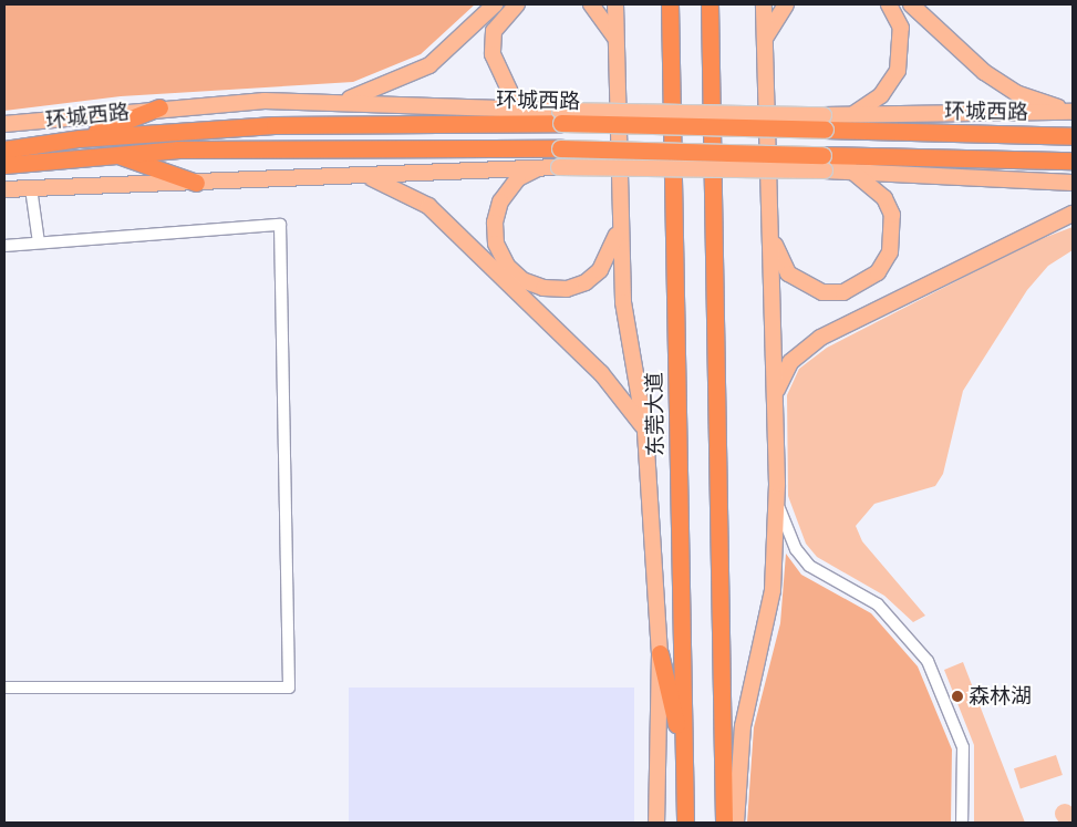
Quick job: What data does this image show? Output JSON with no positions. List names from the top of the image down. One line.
{"streets":{"highway":["环城西路","东莞大道"]},"places":["森林湖"]}
